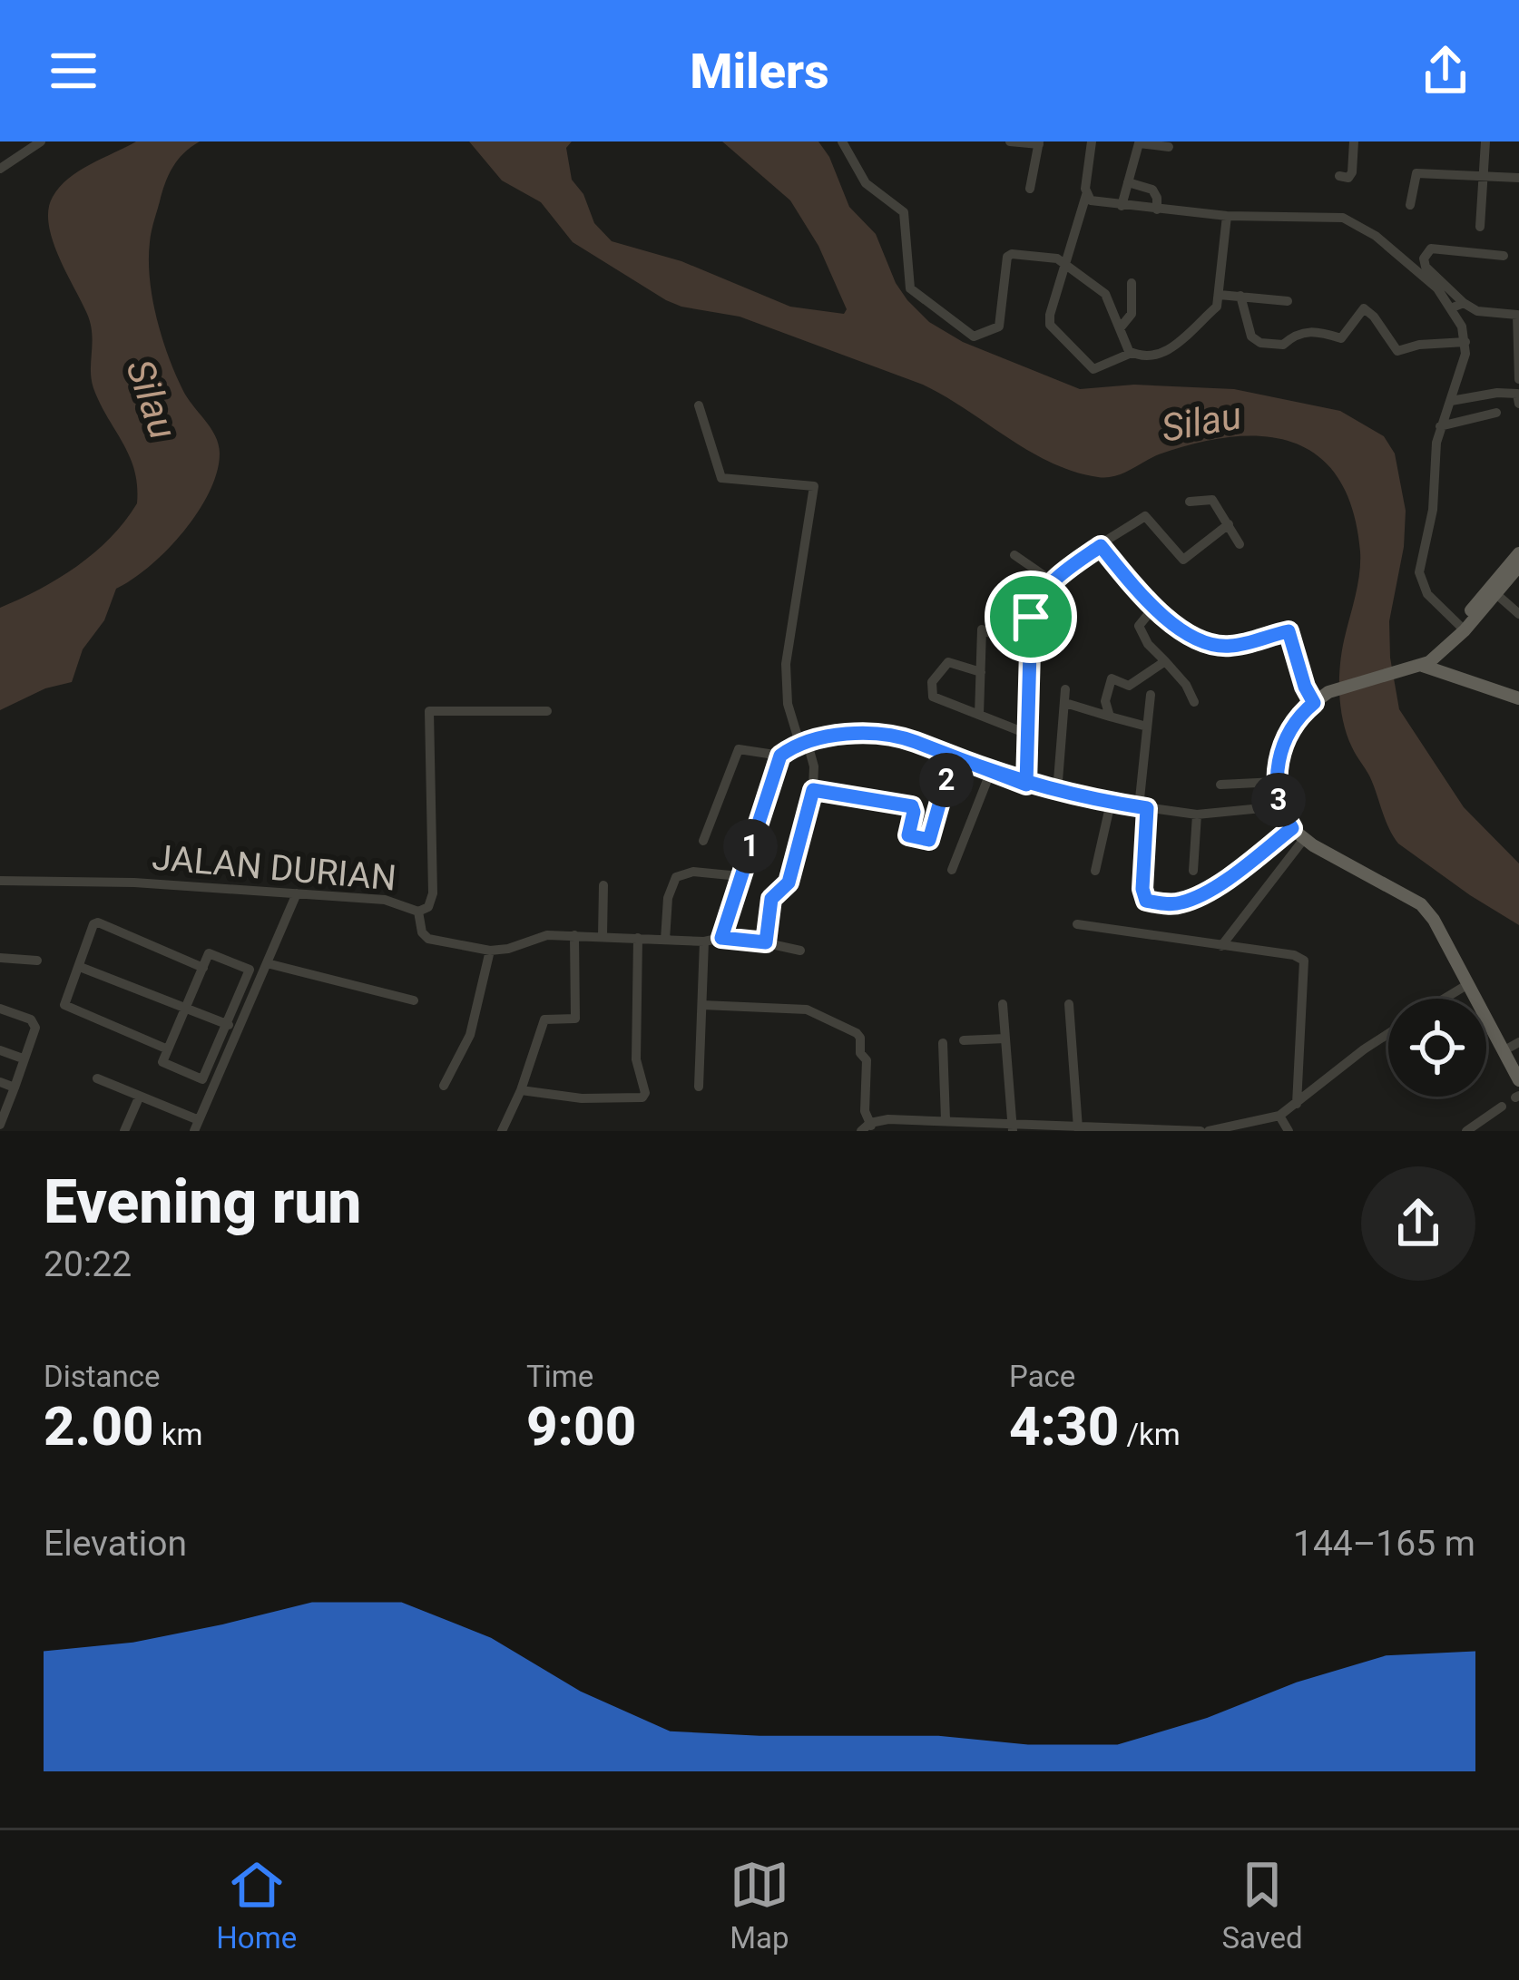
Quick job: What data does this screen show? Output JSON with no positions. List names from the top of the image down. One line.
{"streets":{"street":["JALAN DURIAN"]},"water":["Silau"],"page":{"header":"Milers","pins":["2","3","1"],"heading":["Evening run","20:22"],"stats":[["Distance","2.00 km"],["Time","9:00"],["Pace","4:30 /km"]],"chart":["Elevation","144–165 m"],"tabs":["Home","Map","Saved"]}}
